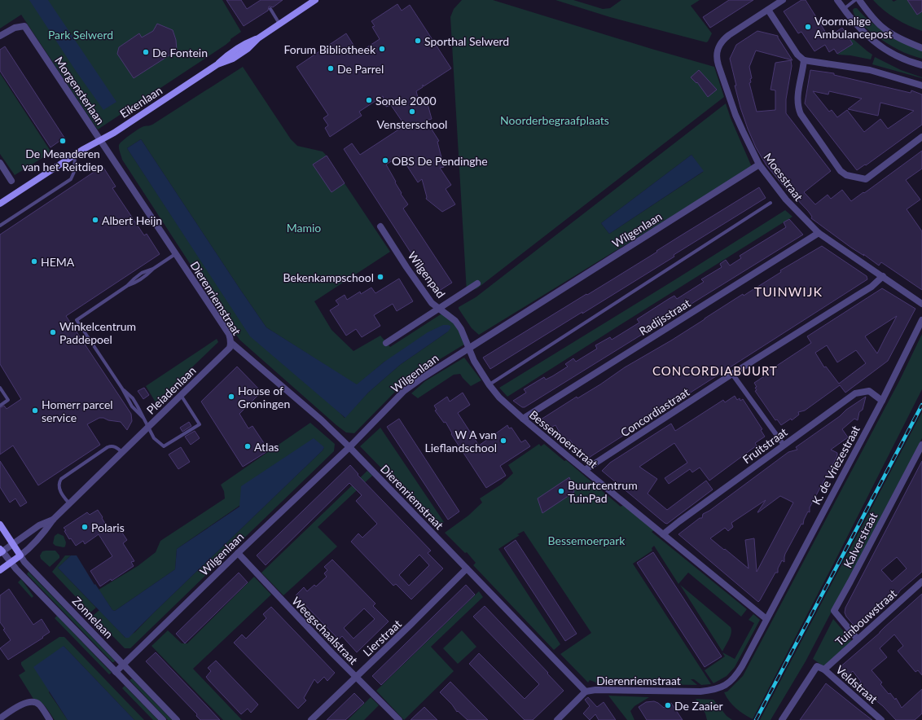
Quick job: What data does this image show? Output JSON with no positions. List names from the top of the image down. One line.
{"streets":{"main road":["Eikenlaan","Pleiadenlaan","Zonnelaan"],"street":["Morgensterlaan","Moesstraat","Wilgenlaan","Wilgenpad","Dierenriemstraat","Radijsstraat","Concordiastraat","Bessemoerstraat","Fruitstraat","K. de Vriezestraat","Kalverstraat","Tuinbouwstraat","Weegschaalstraat","Lierstraat","Veldstraat"]},"crossings":[["Morgensterlaan","Eikenlaan"],["Morgensterlaan","Dierenriemstraat"],["Eikenlaan","Dierenriemstraat"],["Moesstraat","Wilgenlaan"],["Moesstraat","Radijsstraat"],["Moesstraat","Concordiastraat"],["Wilgenlaan","Wilgenpad"],["Wilgenlaan","Dierenriemstraat"],["Wilgenlaan","Bessemoerstraat"],["Wilgenlaan","Zonnelaan"],["Wilgenlaan","Weegschaalstraat"],["Wilgenpad","Bessemoerstraat"],["Dierenriemstraat","Pleiadenlaan"],["Dierenriemstraat","Bessemoerstraat"],["Dierenriemstraat","K. de Vriezestraat"],["Dierenriemstraat","Lierstraat"],["Radijsstraat","Bessemoerstraat"],["Pleiadenlaan","Zonnelaan"],["Concordiastraat","Bessemoerstraat"],["Bessemoerstraat","Fruitstraat"],["Bessemoerstraat","K. de Vriezestraat"],["Fruitstraat","K. de Vriezestraat"],["Kalverstraat","Tuinbouwstraat"],["Tuinbouwstraat","Veldstraat"],["Weegschaalstraat","Lierstraat"]],"districts":["TUINWIJK","CONCORDIABUURT"],"parks":["Park Selwerd","Noorderbegraafplaats","Mamio","Bessemoerpark"],"places":["Voormalige Ambulancepost","Sporthal Selwerd","Forum Bibliotheek","De Fontein","De Parrel","Sonde 2000","Vensterschool","De Meanderen van het Reitdiep","OBS De Pendinghe","Albert Heijn","HEMA","Bekenkampschool","Winkelcentrum Paddepoel","House of Groningen","Homerr parcel service","W A van Lieflandschool","Atlas","Buurtcentrum TuinPad","Polaris","De Zaaier"]}
